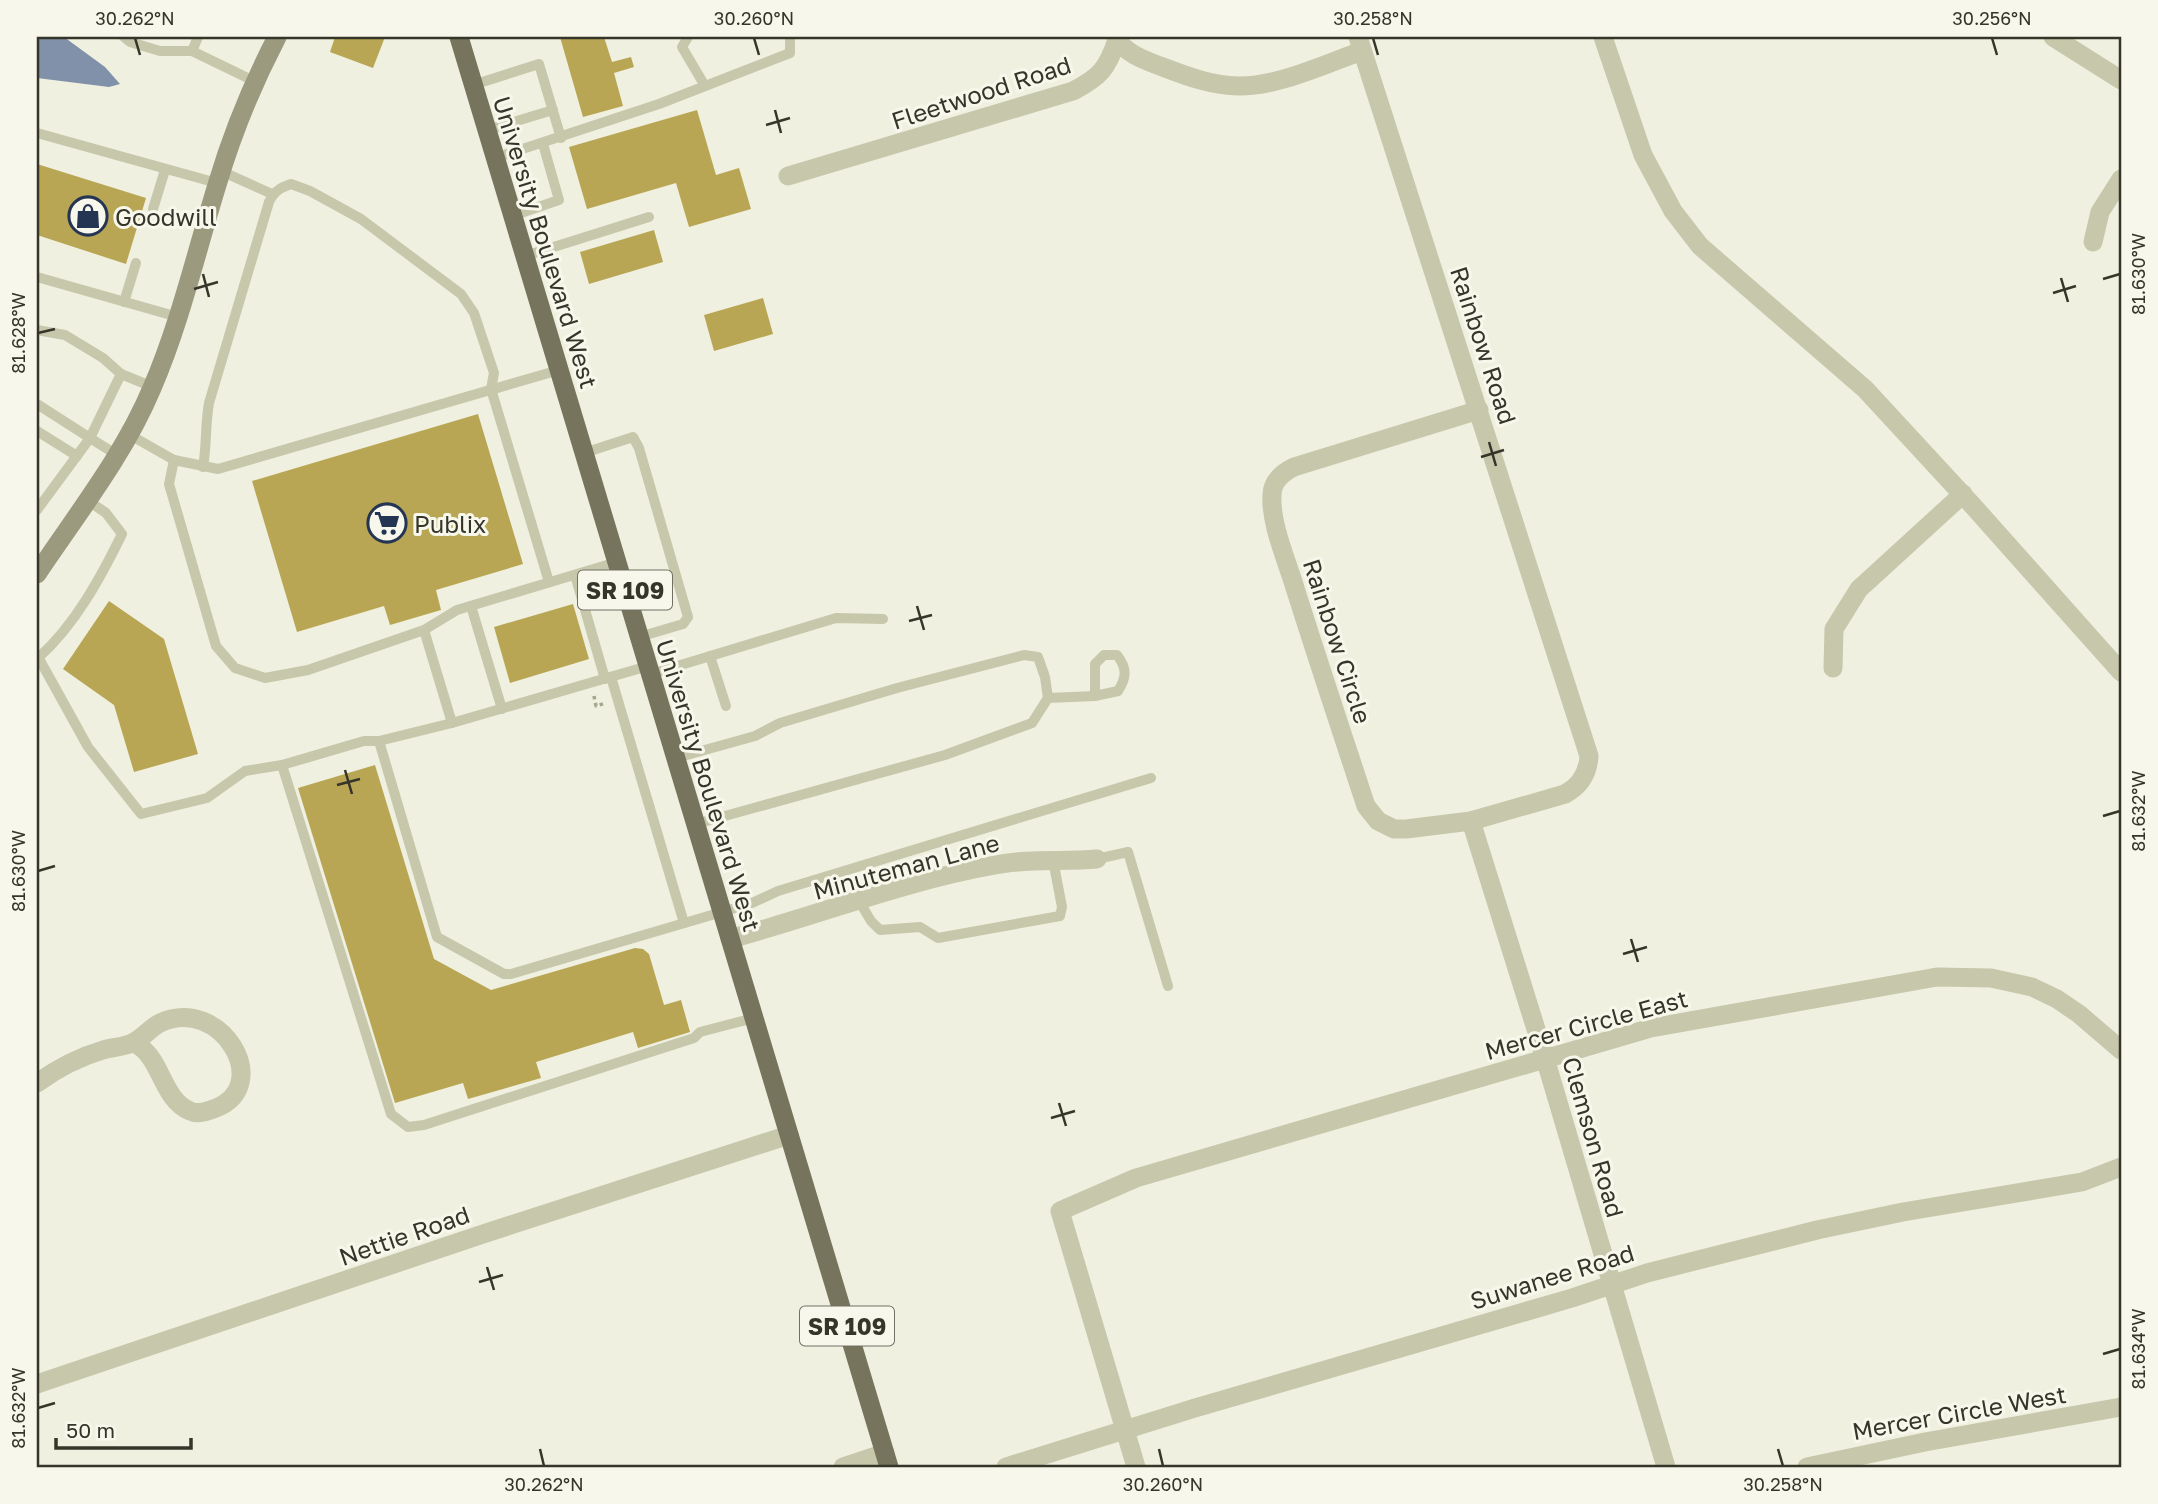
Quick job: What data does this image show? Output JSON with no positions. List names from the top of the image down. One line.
{"streets":{"main road":["University Boulevard West","SR 109"],"street":["Fleetwood Road","Rainbow Road","Rainbow Circle","Minuteman Lane","Mercer Circle East","Clemson Road","Nettie Road","Suwanee Road","Mercer Circle West"]},"crossings":[["Fleetwood Road","Rainbow Road"],["University Boulevard West","Minuteman Lane"],["University Boulevard West","Nettie Road"],["Rainbow Road","Rainbow Circle"],["Rainbow Circle","Clemson Road"],["Mercer Circle East","Clemson Road"],["Mercer Circle East","Suwanee Road"],["Clemson Road","Suwanee Road"]],"places":{"shop":["Goodwill"],"supermarket":["Publix"]},"scale_bar":"50 m","coordinates":["30.262°N","30.260°N","30.258°N","30.256°N","81.630°W","81.628°W","81.632°W","81.634°W"]}
